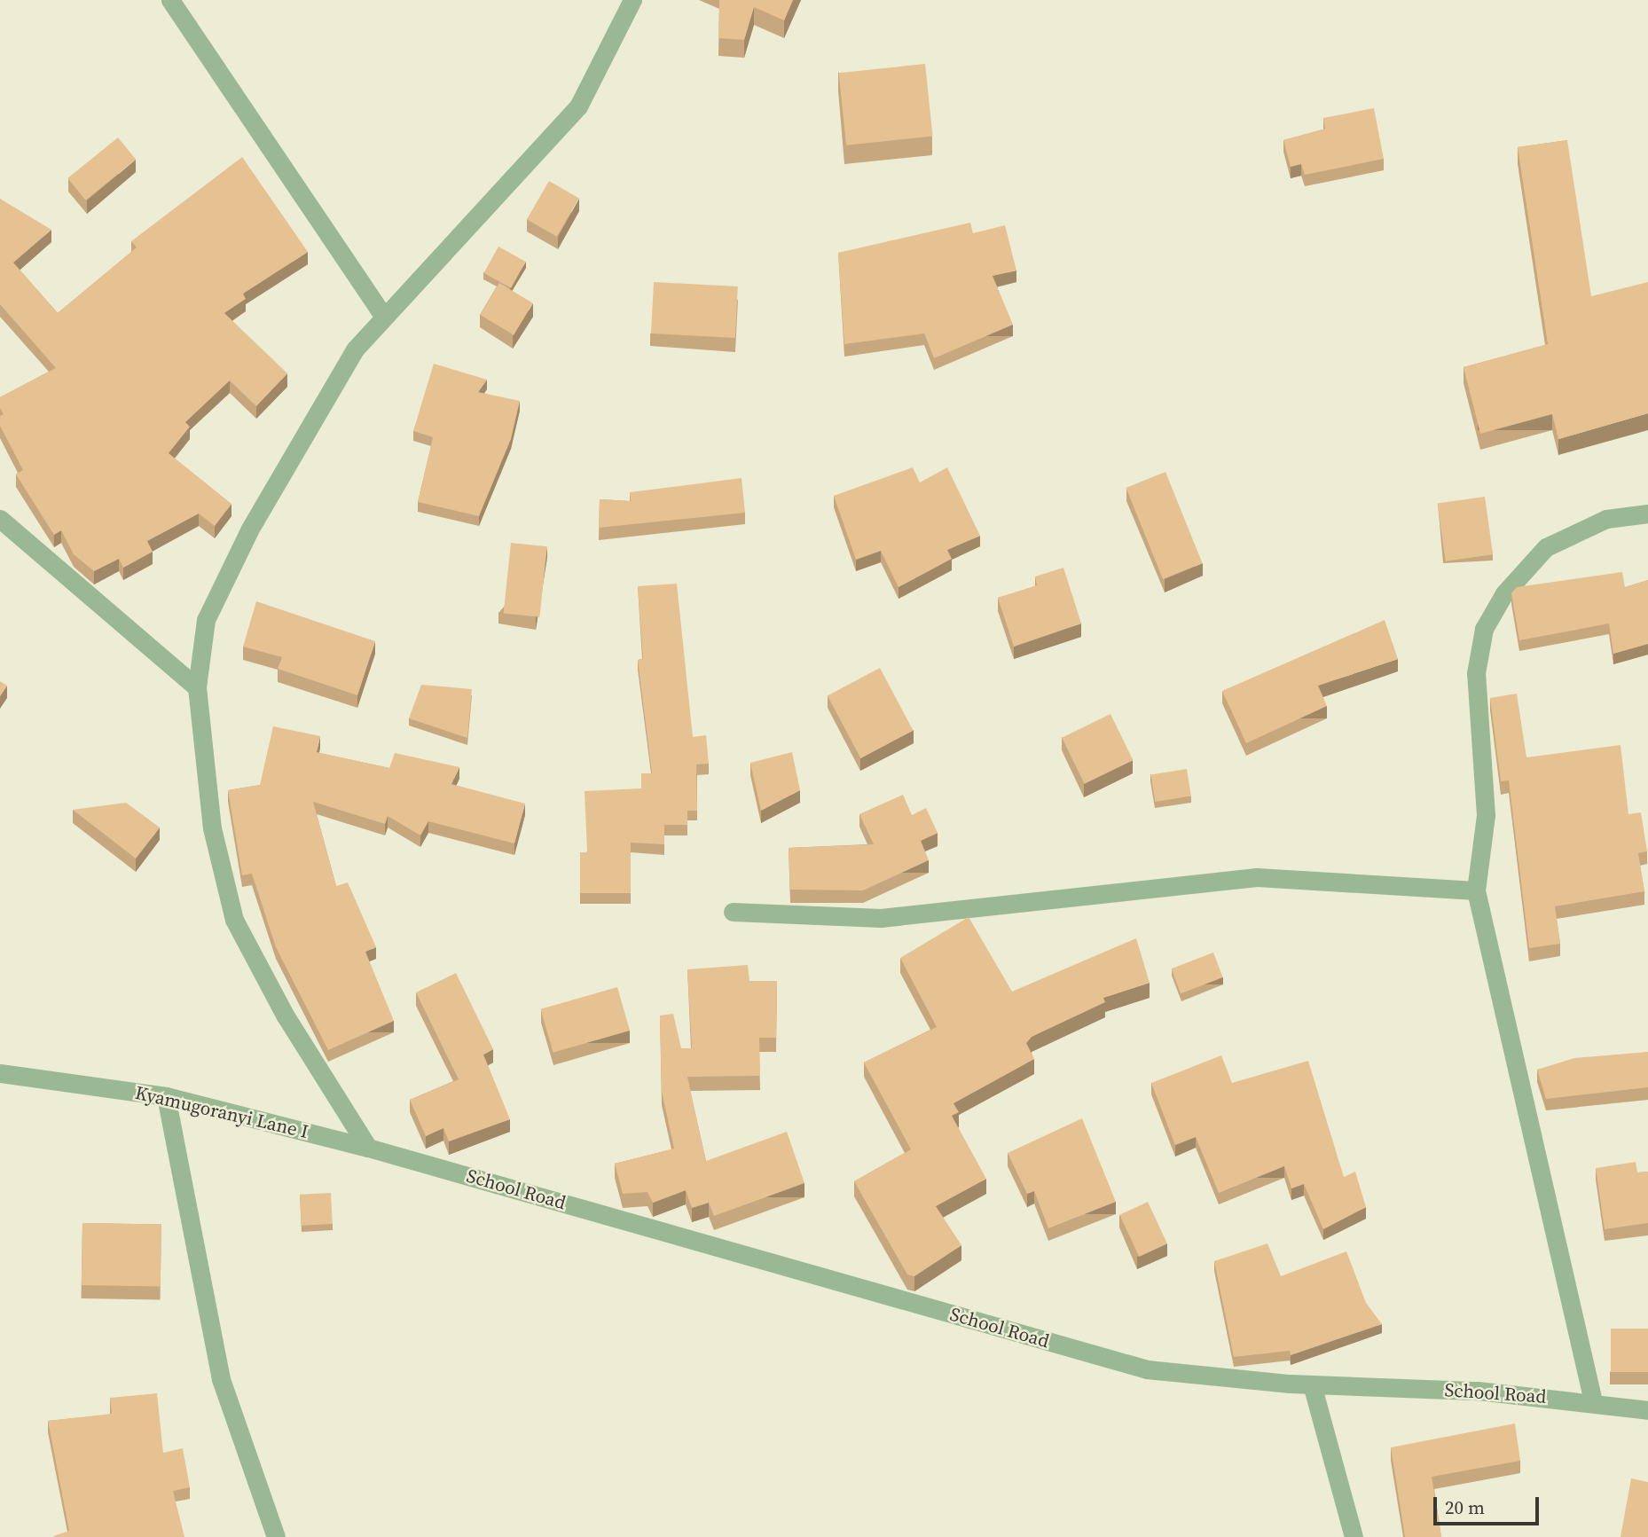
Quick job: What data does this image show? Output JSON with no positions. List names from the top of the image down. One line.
{"streets":{"street":["Kyamugoranyi Lane I","School Road"]},"crossings":[["Kyamugoranyi Lane I","School Road"]],"scale_bar":"20 m"}
